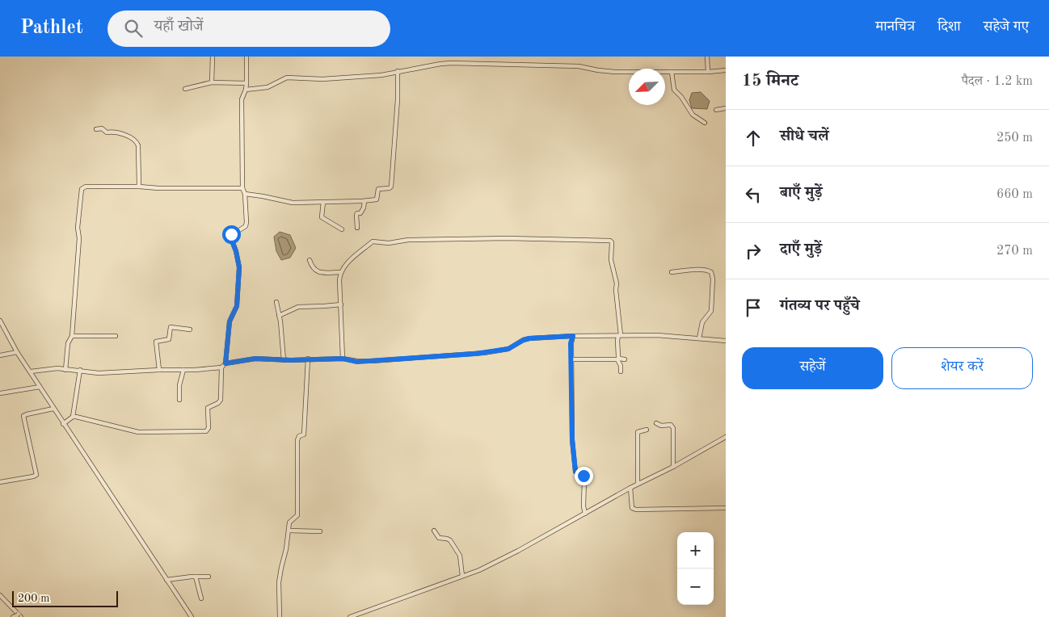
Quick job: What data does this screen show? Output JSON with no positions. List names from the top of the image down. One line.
{"scale_bar":"200 m","north":"bottom left","page":{"header":"Pathlet","search":"यहाँ खोजें","nav":["मानचित्र","दिशा","सहेजे गए"],"heading":["15 मिनट","पैदल · 1.2 km"],"list":[["सीधे चलें","250 m"],["बाएँ मुड़ें","660 m"],["दाएँ मुड़ें","270 m"],"गंतव्य पर पहुँचे"],"buttons":["सहेजें","शेयर करें"],"map_buttons":["+","−"],"scale":"200 m"}}
